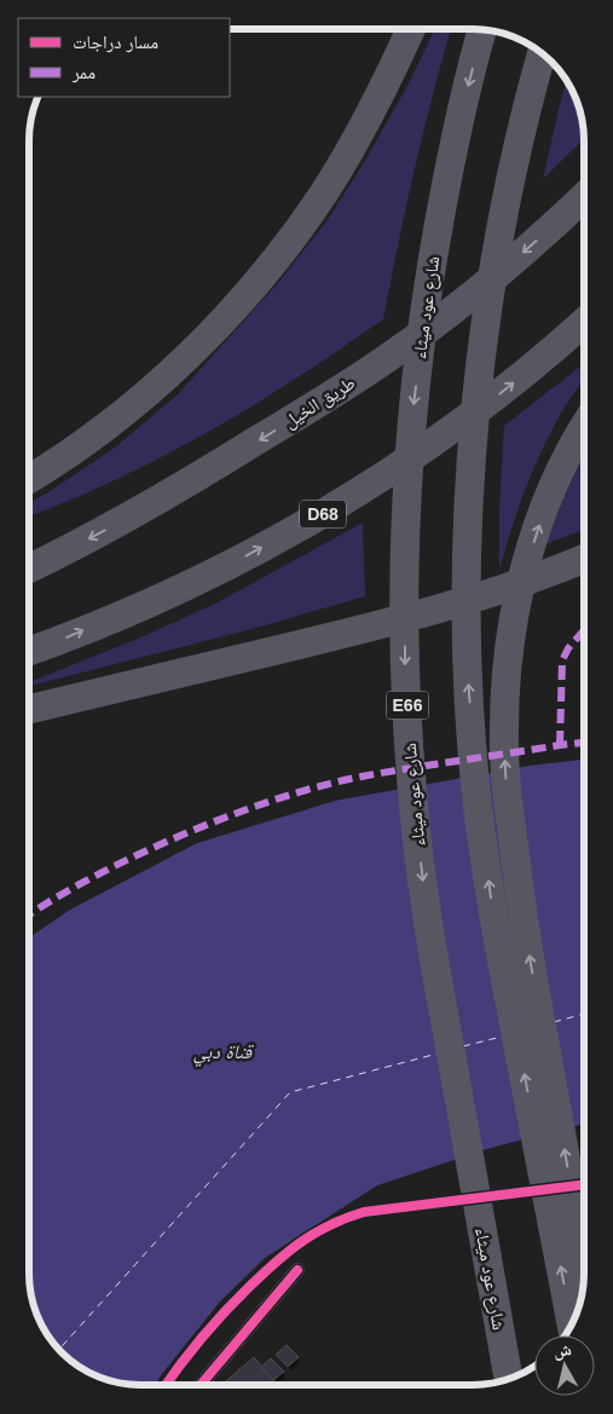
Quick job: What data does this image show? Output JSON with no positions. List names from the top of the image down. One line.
{"streets":{"highway":["شارع عود ميثاء","طريق الخيل","D68","E66"]},"water":["قناة دبي"],"legend":["مسار دراجات","ممر"],"north":"top"}
